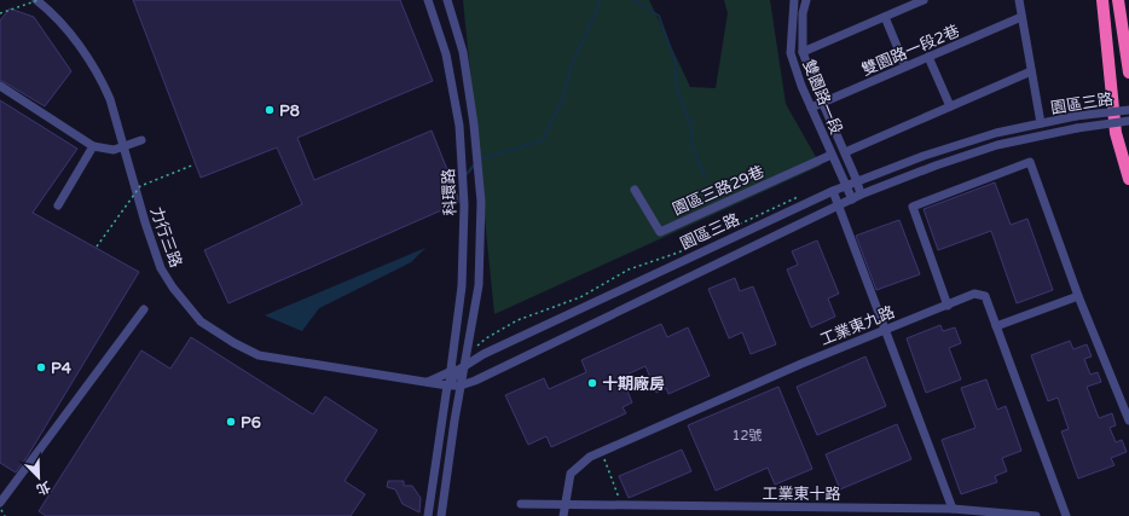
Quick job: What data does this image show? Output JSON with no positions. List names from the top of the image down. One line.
{"streets":{"street":["雙園路一段2巷","雙園路一段","園區三路","園區三路29巷","科環路","力行三路","工業東九路","工業東十路"]},"crossings":[["雙園路一段2巷","雙園路一段"],["雙園路一段","園區三路"],["雙園路一段","園區三路29巷"],["園區三路","科環路"],["園區三路","力行三路"],["科環路","力行三路"],["工業東九路","工業東十路"]],"places":["P8","P4","十期廠房","P6"],"house_numbers":["12號"],"north":"bottom right"}
